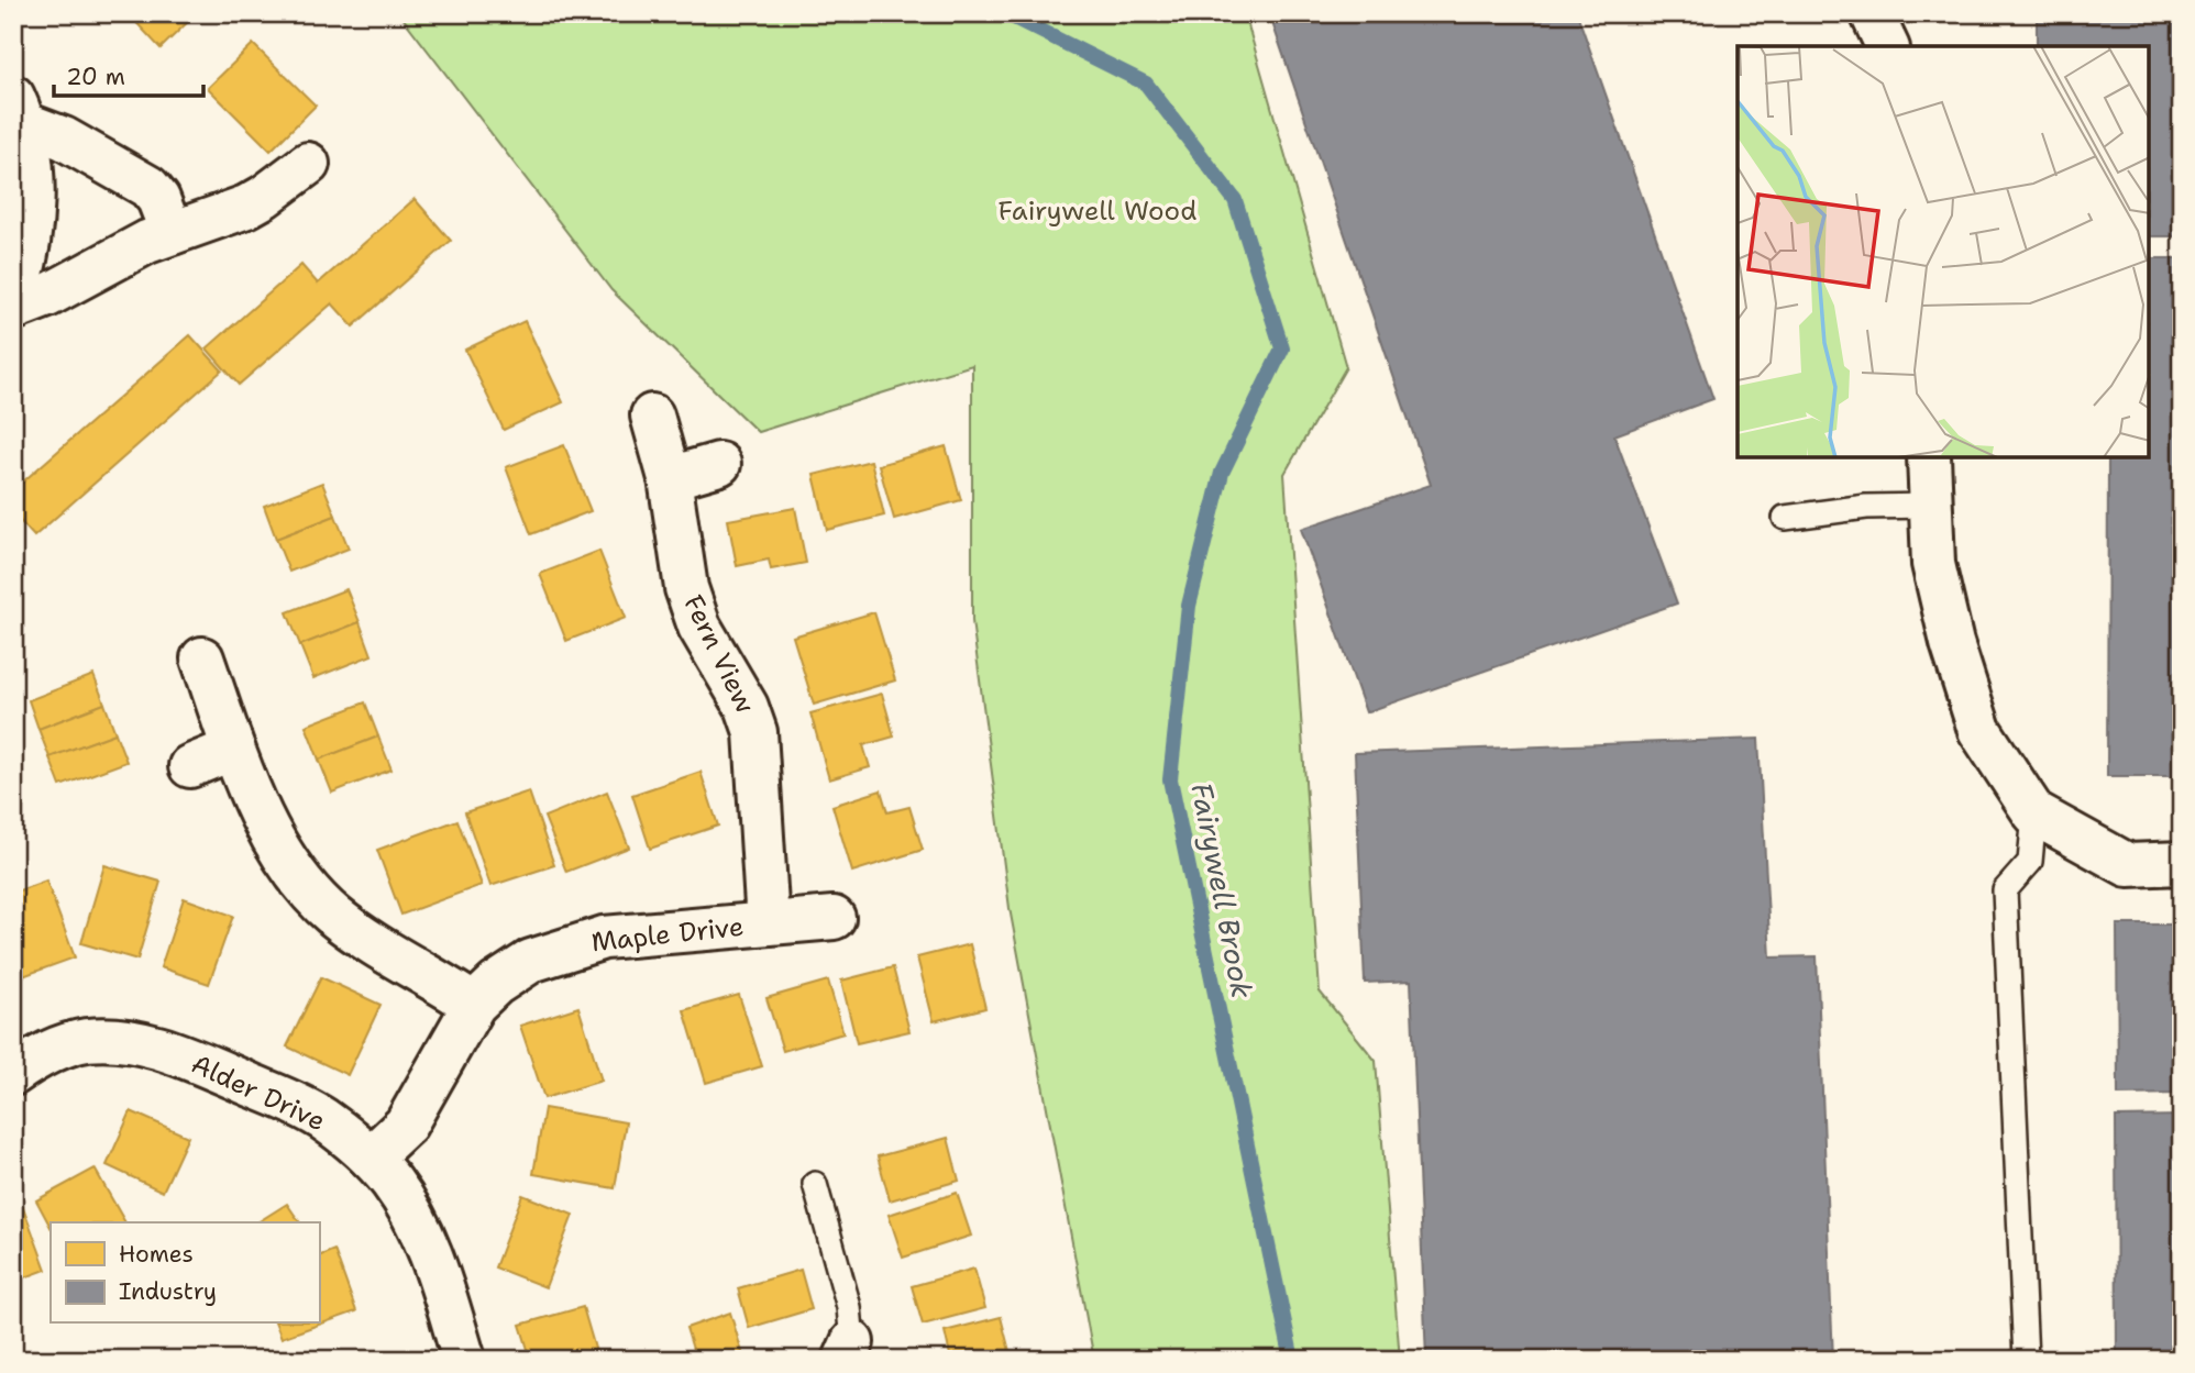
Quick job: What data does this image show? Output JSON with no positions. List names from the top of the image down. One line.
{"streets":{"street":["Fern View","Maple Drive","Alder Drive"]},"crossings":[["Fern View","Maple Drive"],["Maple Drive","Alder Drive"]],"water":["Fairywell Brook"],"parks":["Fairywell Wood"],"legend":["Homes","Industry"],"scale_bar":"20 m"}
